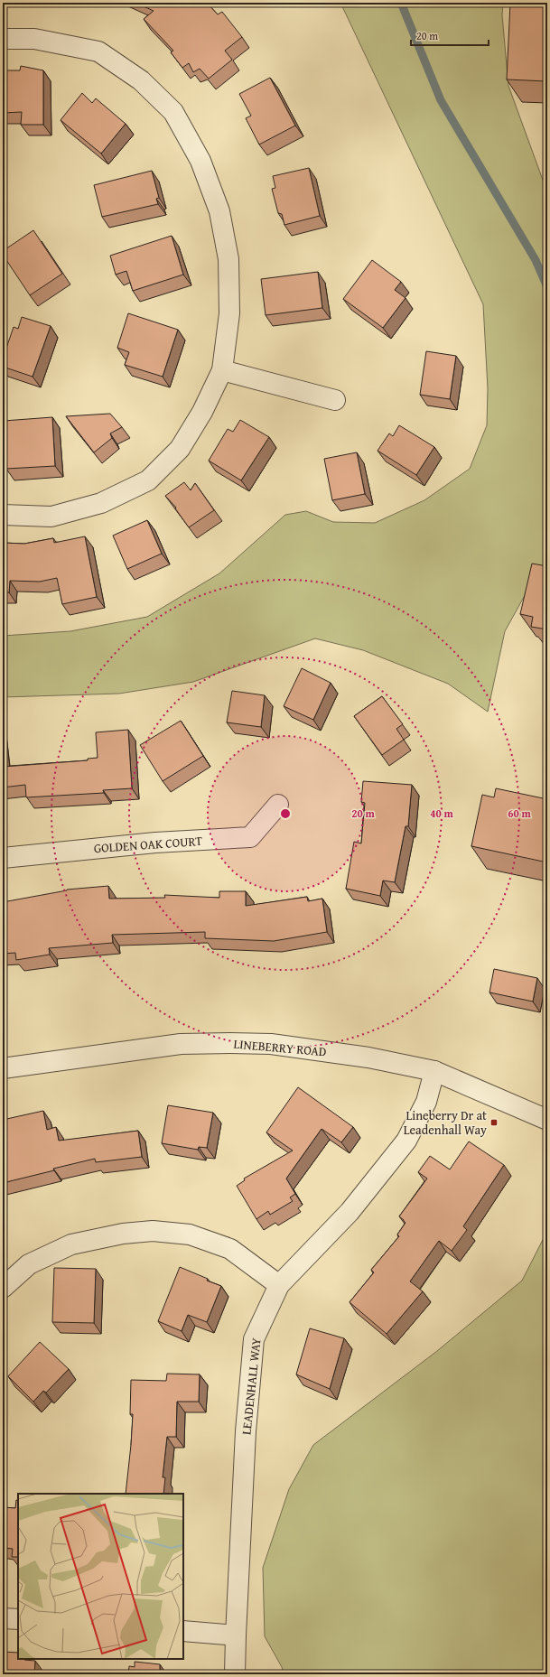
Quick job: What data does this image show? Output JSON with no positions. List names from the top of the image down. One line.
{"streets":{"street":["GOLDEN OAK COURT","LINEBERRY ROAD","LEADENHALL WAY"]},"crossings":[["LINEBERRY ROAD","LEADENHALL WAY"]],"places":{"transit":["Lineberry Dr at Leadenhall Way"]},"scale_bar":"20 m","rings":["20 m","40 m","60 m"]}
